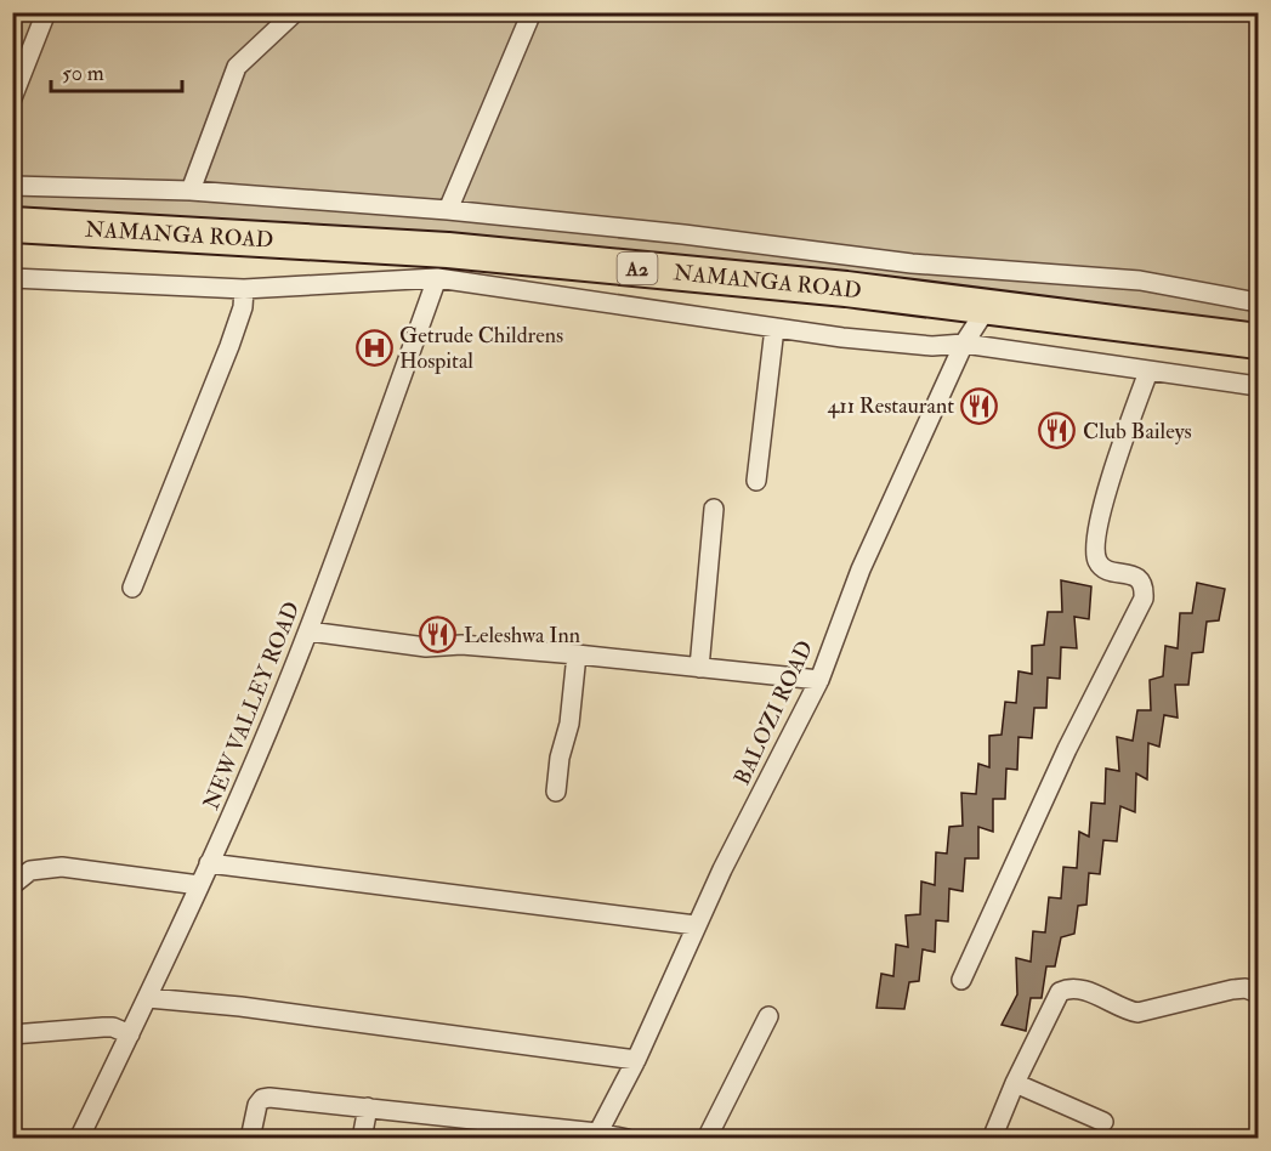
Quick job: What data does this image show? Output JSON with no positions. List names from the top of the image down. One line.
{"streets":{"highway":["NAMANGA ROAD","A2"],"street":["NEW VALLEY ROAD","BALOZI ROAD"]},"crossings":[["NAMANGA ROAD","BALOZI ROAD"]],"places":{"hospital":["Getrude Childrens Hospital"],"restaurant":["411 Restaurant","Club Baileys","Leleshwa Inn"]},"scale_bar":"50 m"}
